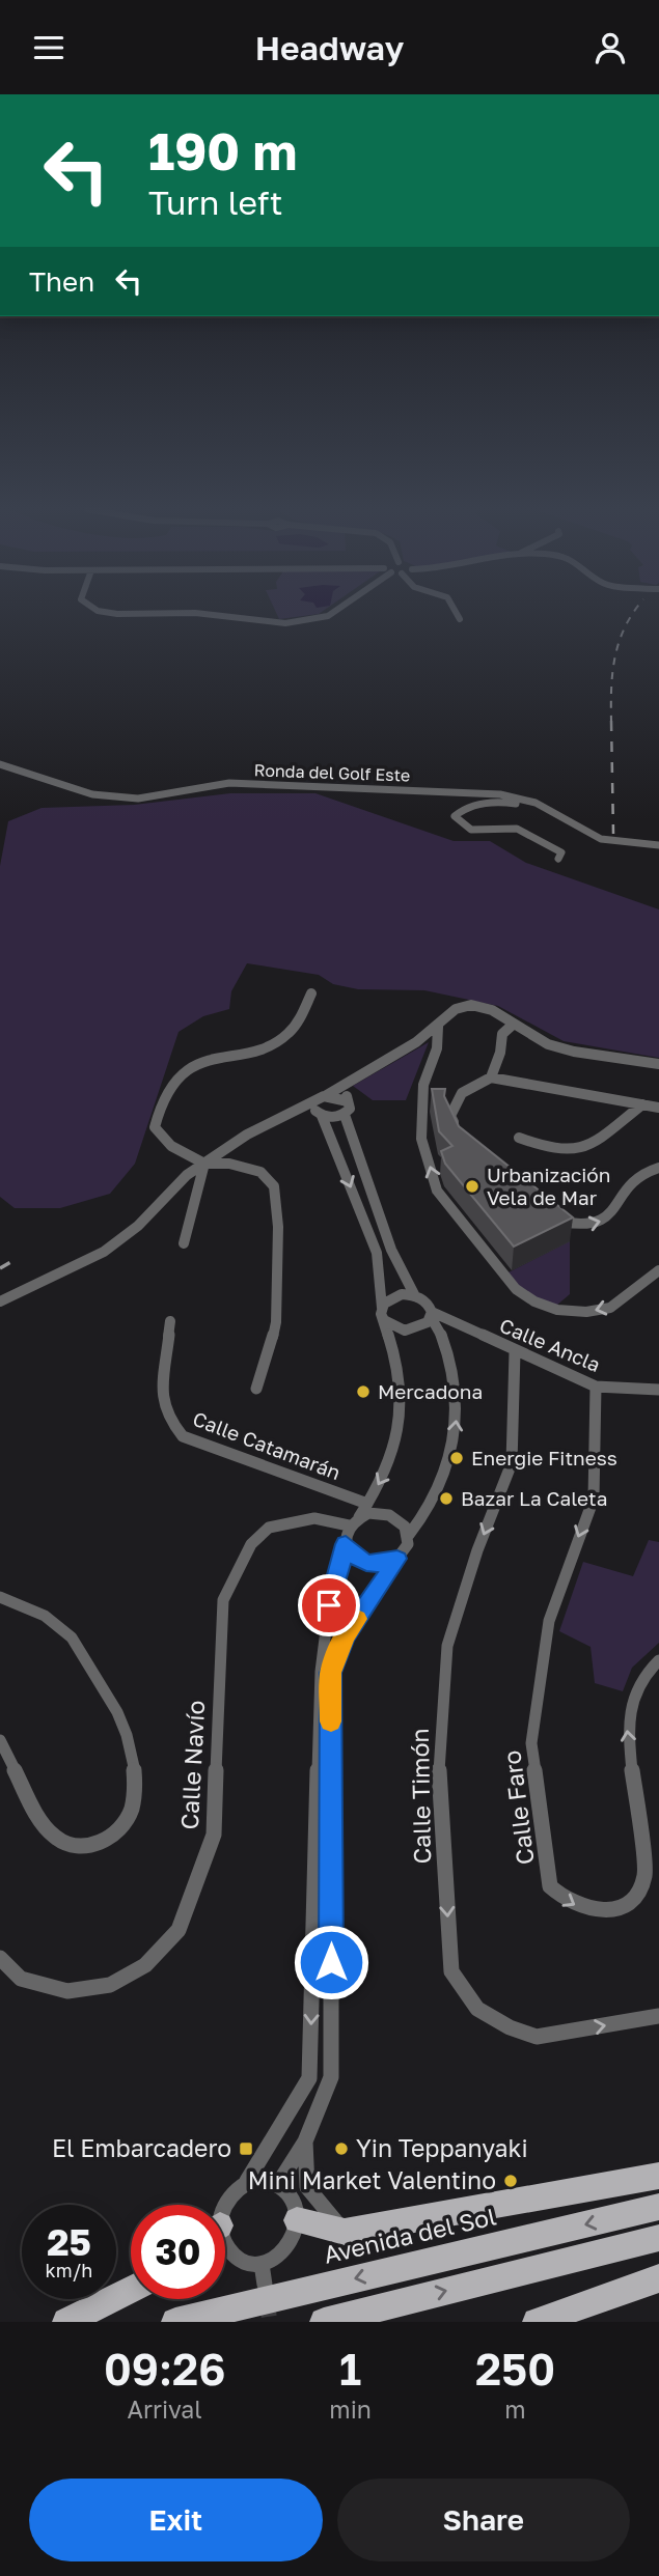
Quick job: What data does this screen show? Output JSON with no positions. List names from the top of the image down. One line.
{"streets":{"main road":["Avenida del Sol"],"street":["Ronda del Golf Este","Calle Ancla","Calle Catamarán","Calle Navío","Calle Timón","Calle Faro"]},"crossings":[["Calle Ancla","Calle Timón"],["Calle Ancla","Calle Faro"]],"places":{"other":["Urbanización Vela de Mar","Mercadona","Energie Fitness","Bazar La Caleta","Yin Teppanyaki","Mini Market Valentino"],"transit":["El Embarcadero"]},"page":{"header":"Headway","turn":["190 m","Turn left"],"then":"Then","speed":"25 km/h","limit":"30","eta":["09:26","Arrival","1","min","250","m"],"buttons":["Exit","Share"]}}
